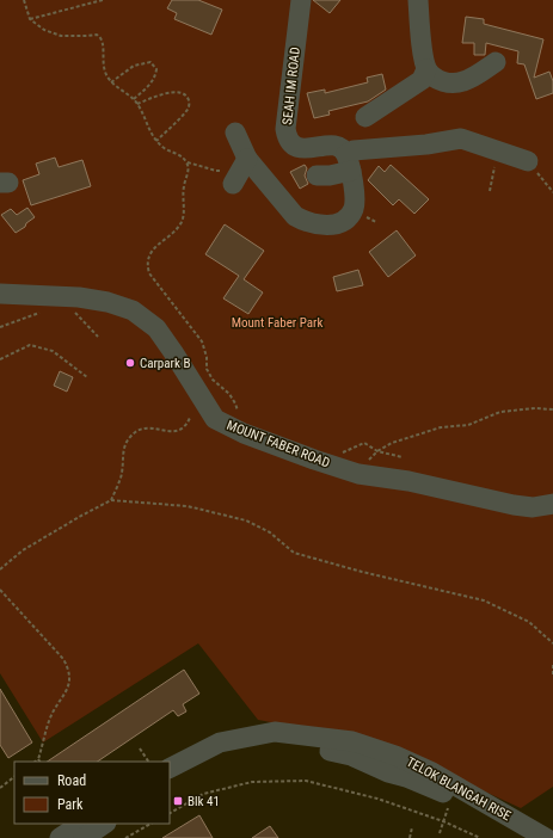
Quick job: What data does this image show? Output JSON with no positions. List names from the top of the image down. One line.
{"streets":{"street":["SEAH IM ROAD","MOUNT FABER ROAD","TELOK BLANGAH RISE"]},"parks":["Mount Faber Park"],"places":{"other":["Carpark B"],"transit":["Blk 41"]},"legend":["Road","Park"]}
